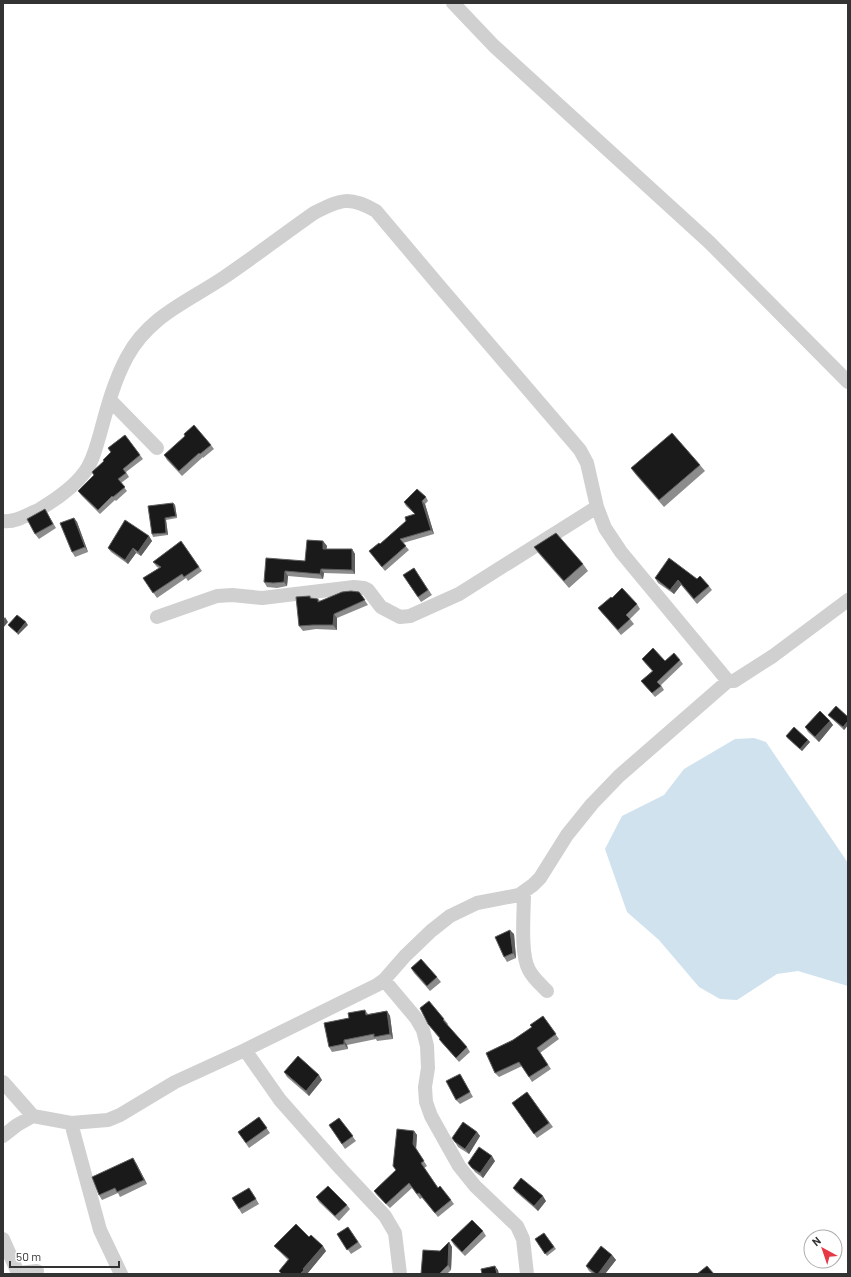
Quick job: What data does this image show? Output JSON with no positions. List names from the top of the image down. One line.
{"scale_bar":"50 m","north":"top left"}
